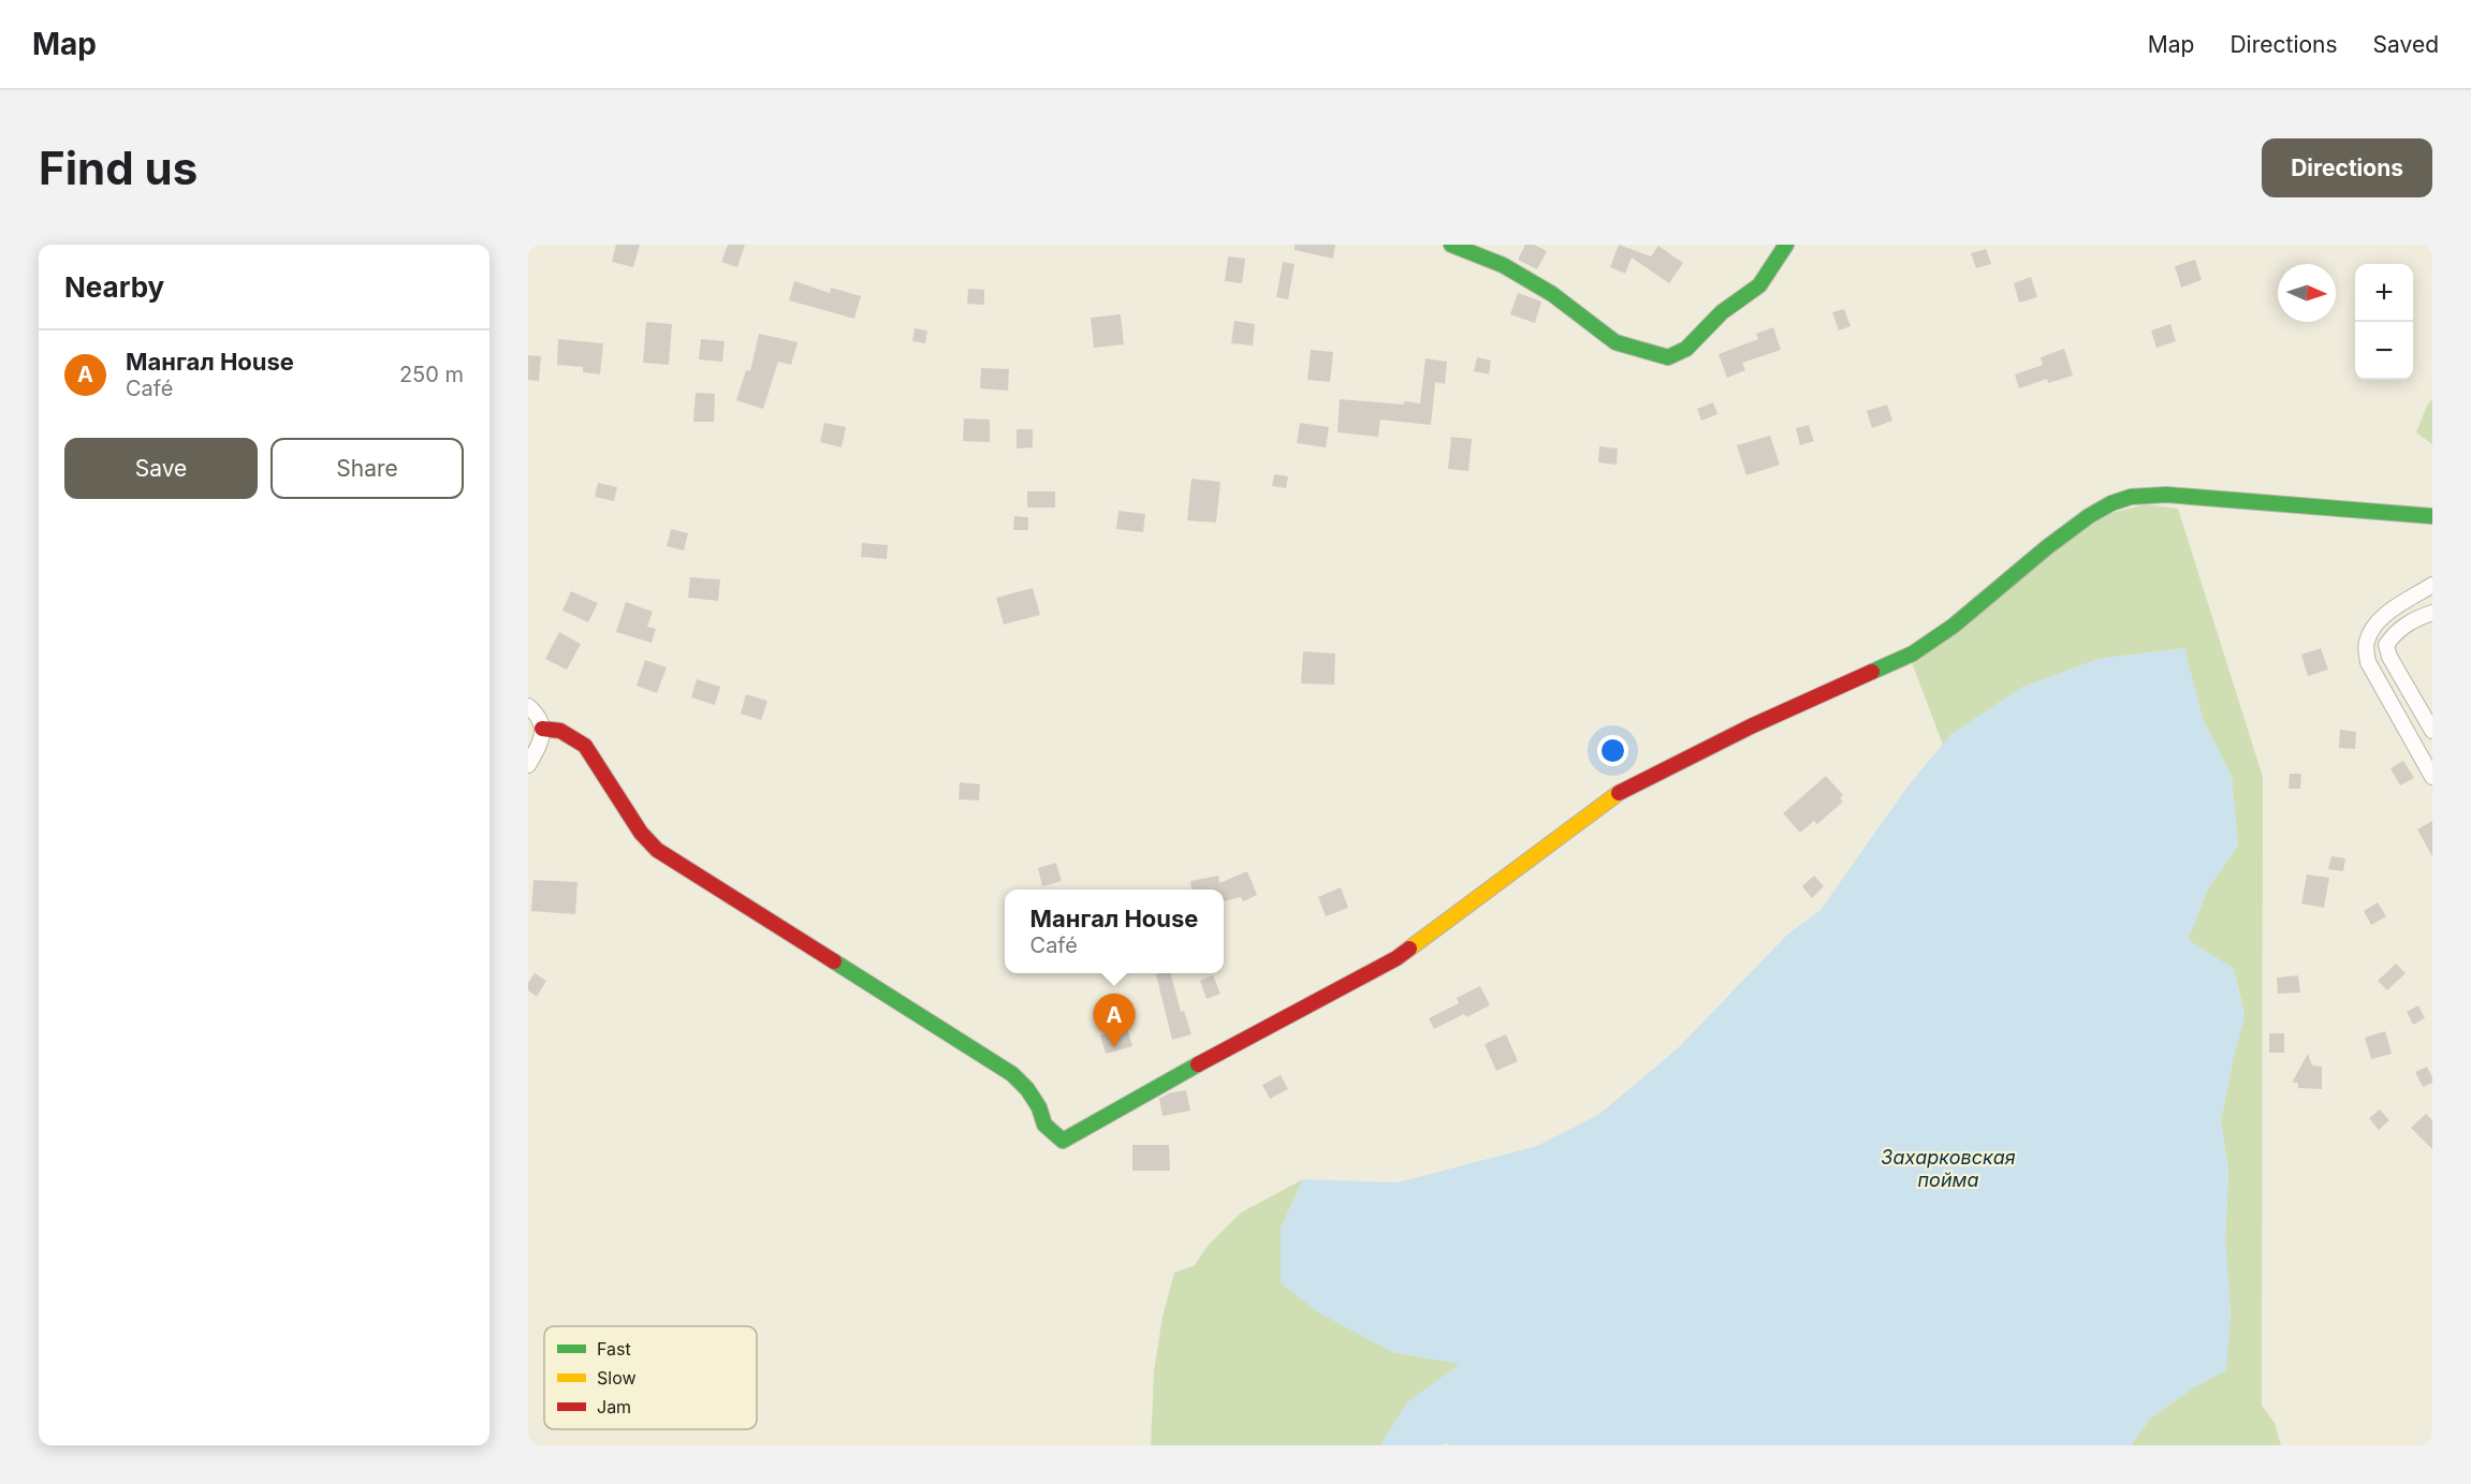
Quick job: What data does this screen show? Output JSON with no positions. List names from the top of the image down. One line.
{"water":["Захарковская пойма"],"legend":["Fast","Slow","Jam"],"north":"right","page":{"header":"Map","nav":["Map","Directions","Saved"],"buttons":["Directions",["Save","Share"]],"title":"Find us","heading":"Nearby","map_buttons":["+","−"],"list":[{"mark":"A","name":"Мангал House","note":"Café","value":"250 m"}],"popup":["Мангал House","Café"],"pins":"A"}}
